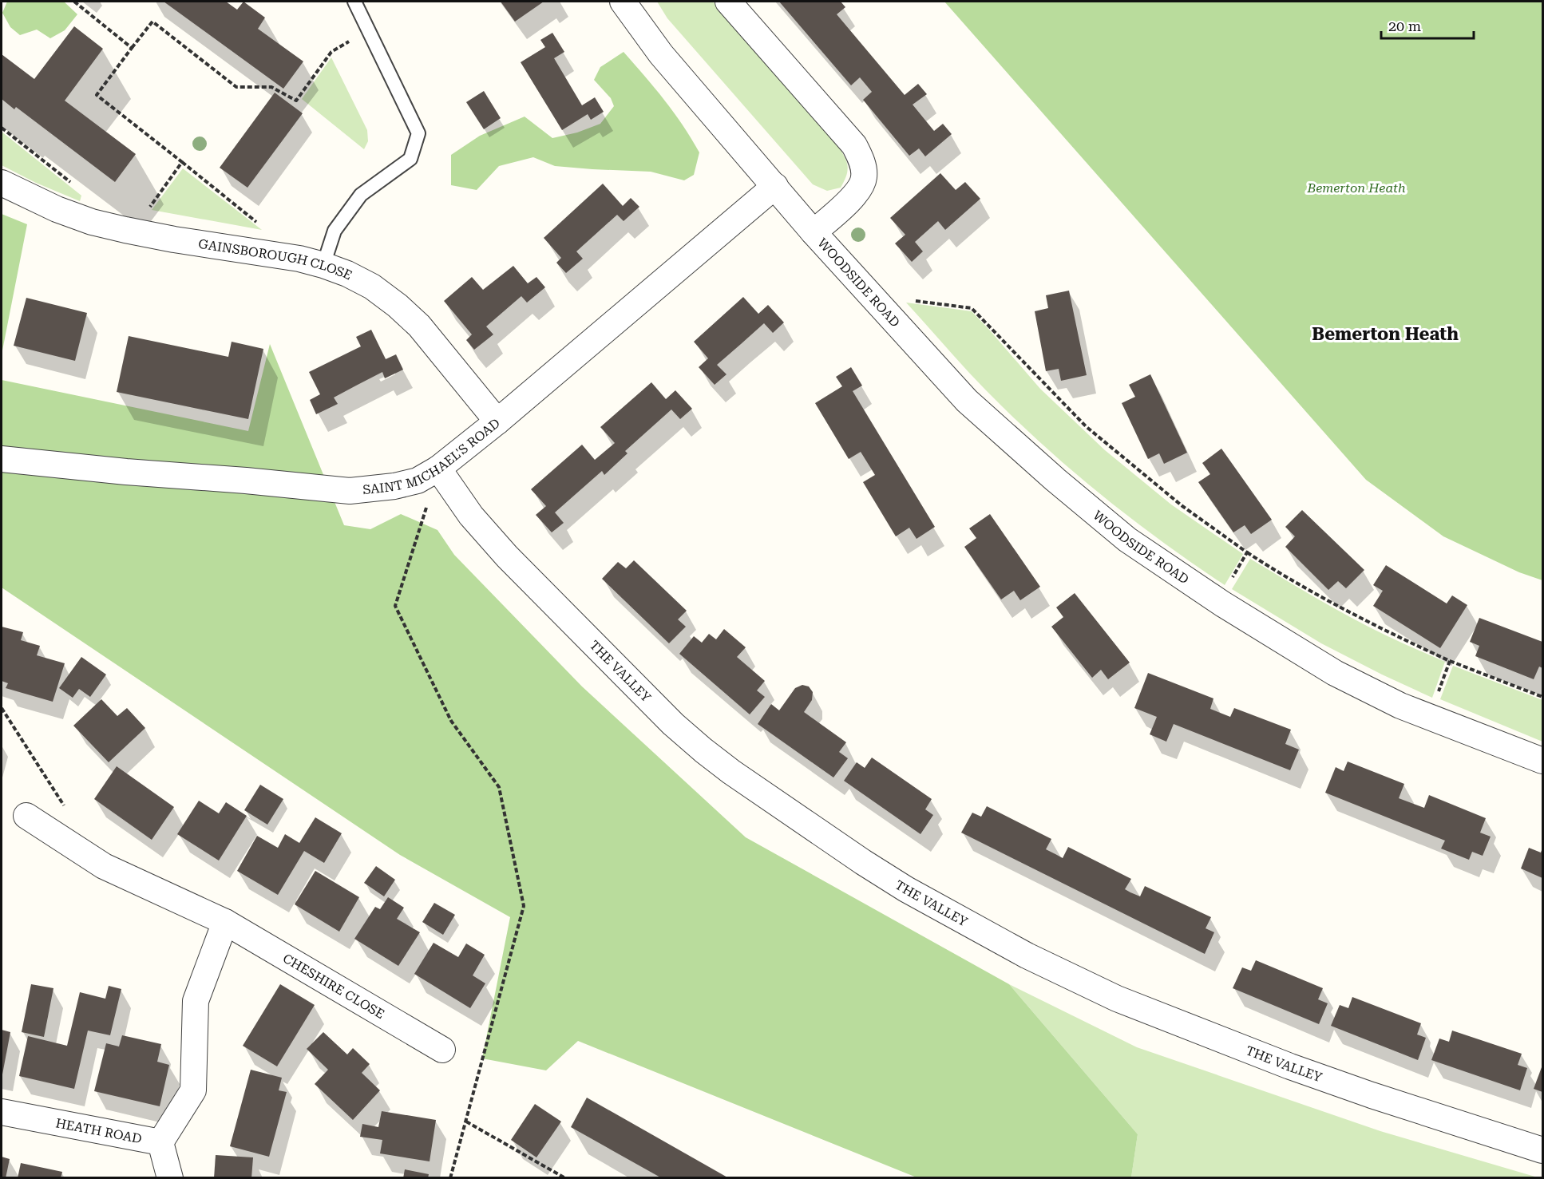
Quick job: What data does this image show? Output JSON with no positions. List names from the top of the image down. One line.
{"streets":{"street":["GAINSBOROUGH CLOSE","WOODSIDE ROAD","SAINT MICHAEL'S ROAD","THE VALLEY","CHESHIRE CLOSE","HEATH ROAD"]},"crossings":[["GAINSBOROUGH CLOSE","SAINT MICHAEL'S ROAD"],["WOODSIDE ROAD","SAINT MICHAEL'S ROAD"],["SAINT MICHAEL'S ROAD","THE VALLEY"]],"districts":["Bemerton Heath"],"parks":["Bemerton Heath"],"scale_bar":"20 m"}
